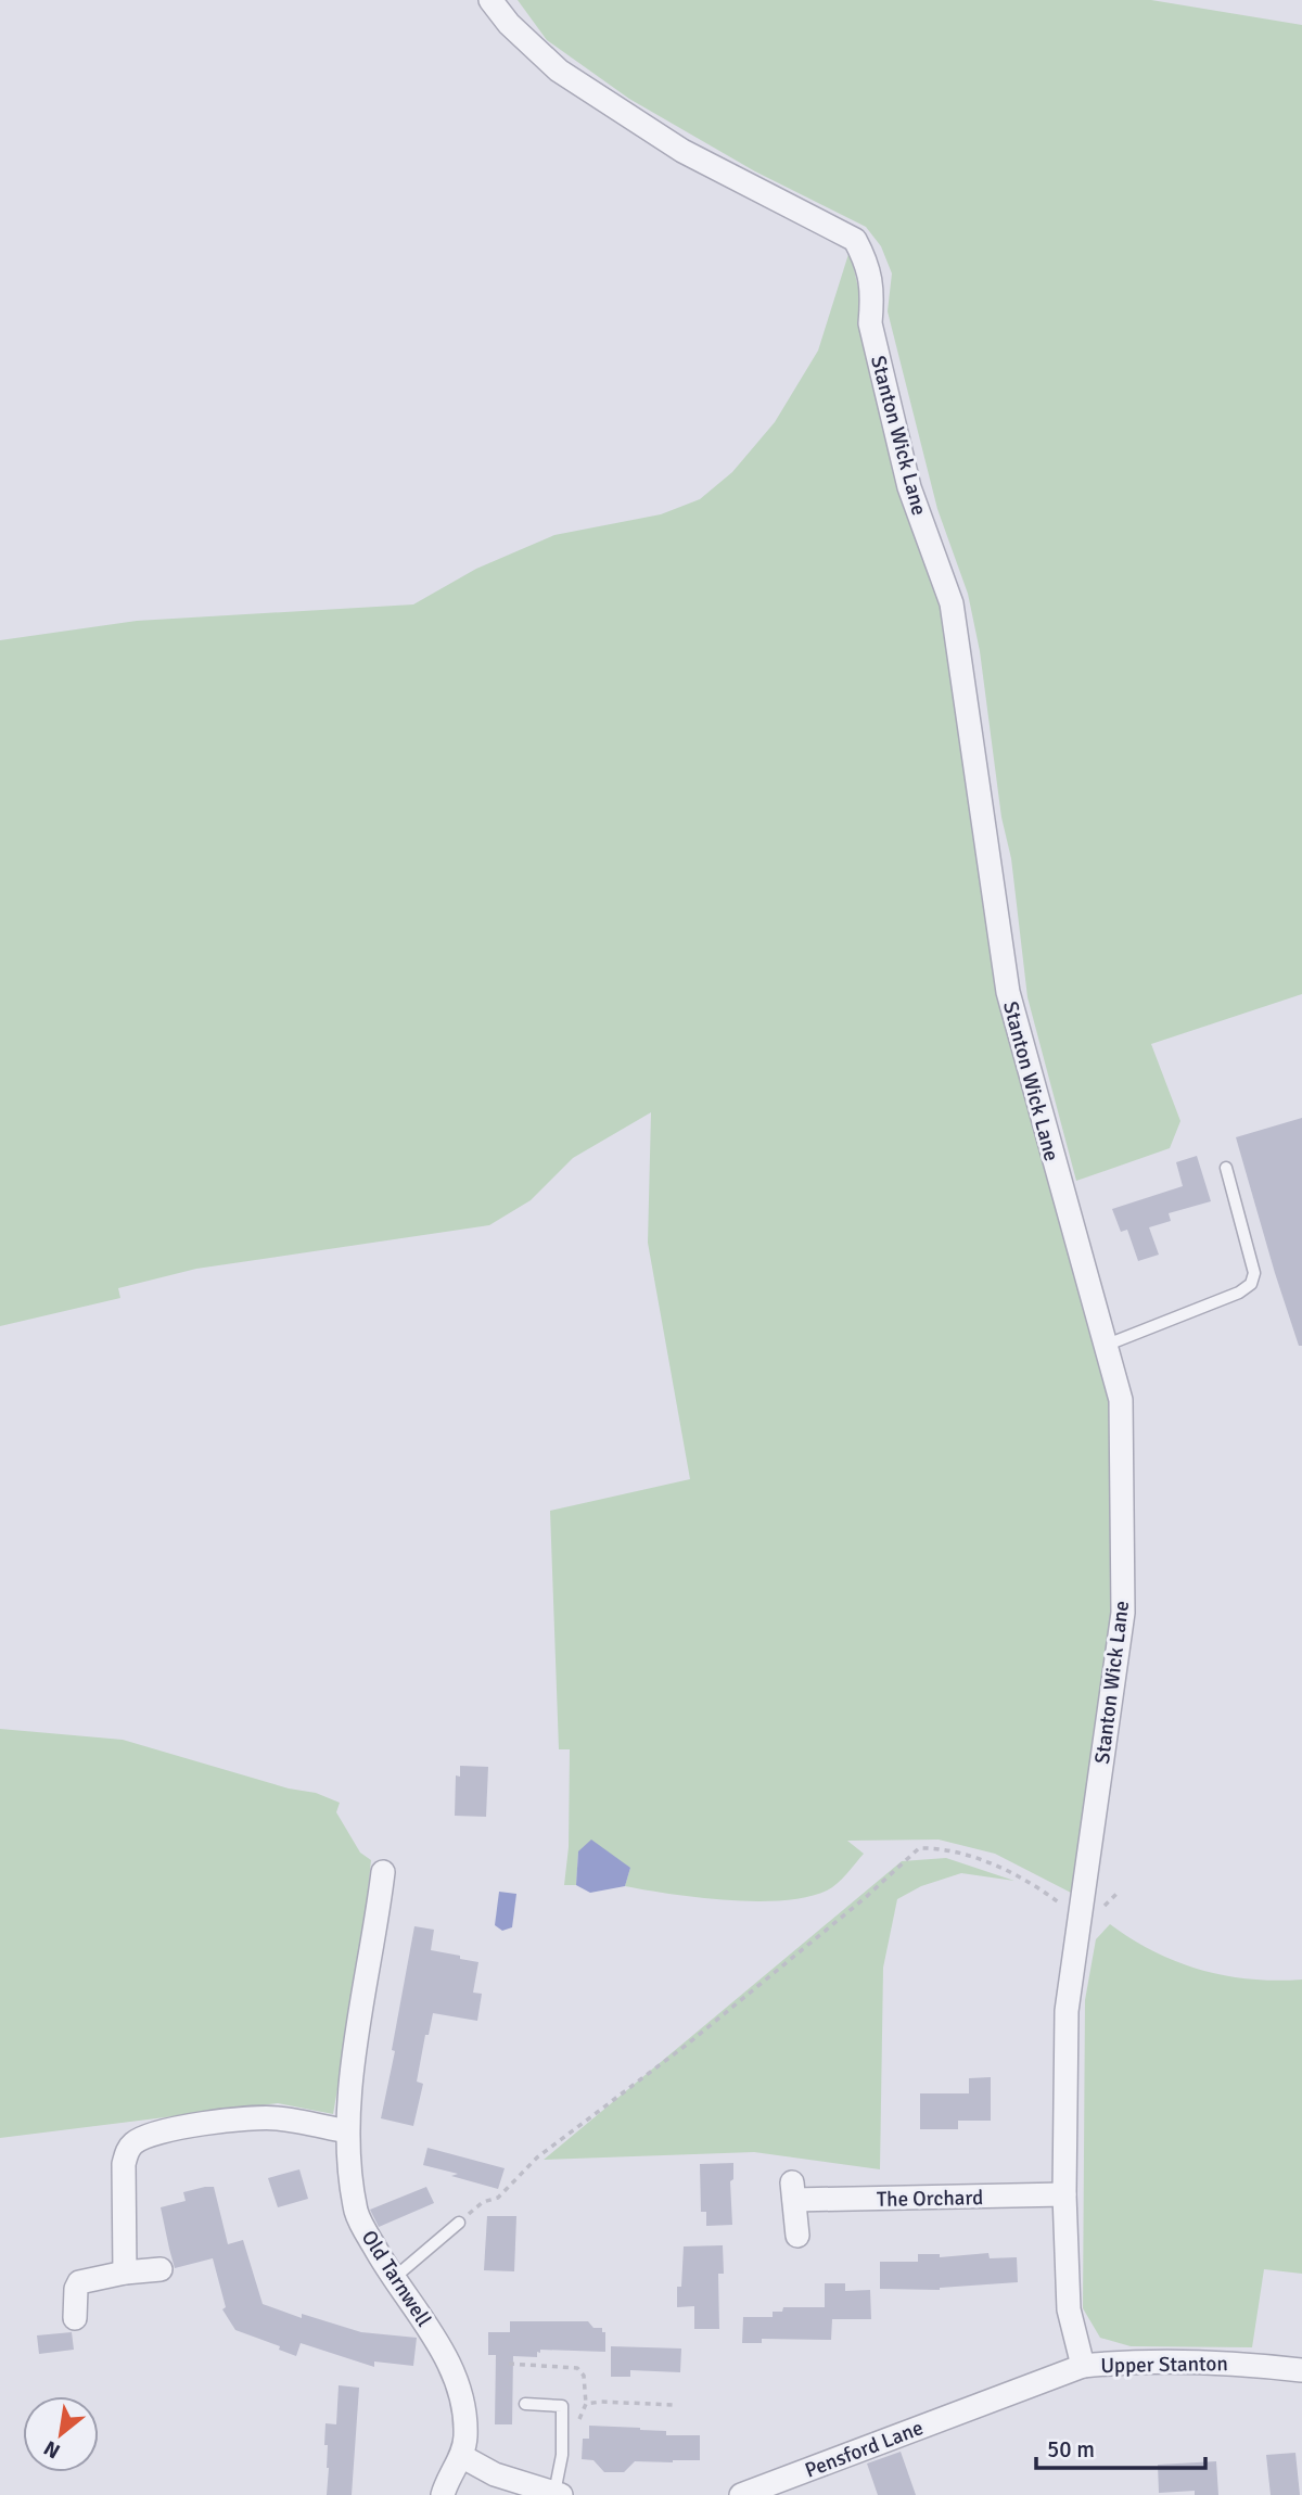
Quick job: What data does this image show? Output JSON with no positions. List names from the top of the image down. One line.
{"streets":{"street":["Stanton Wick Lane","The Orchard","Old Tarnwell","Upper Stanton","Pensford Lane"]},"crossings":[["Stanton Wick Lane","The Orchard"],["Stanton Wick Lane","Upper Stanton"],["Upper Stanton","Pensford Lane"]],"scale_bar":"50 m","north":"bottom left"}
